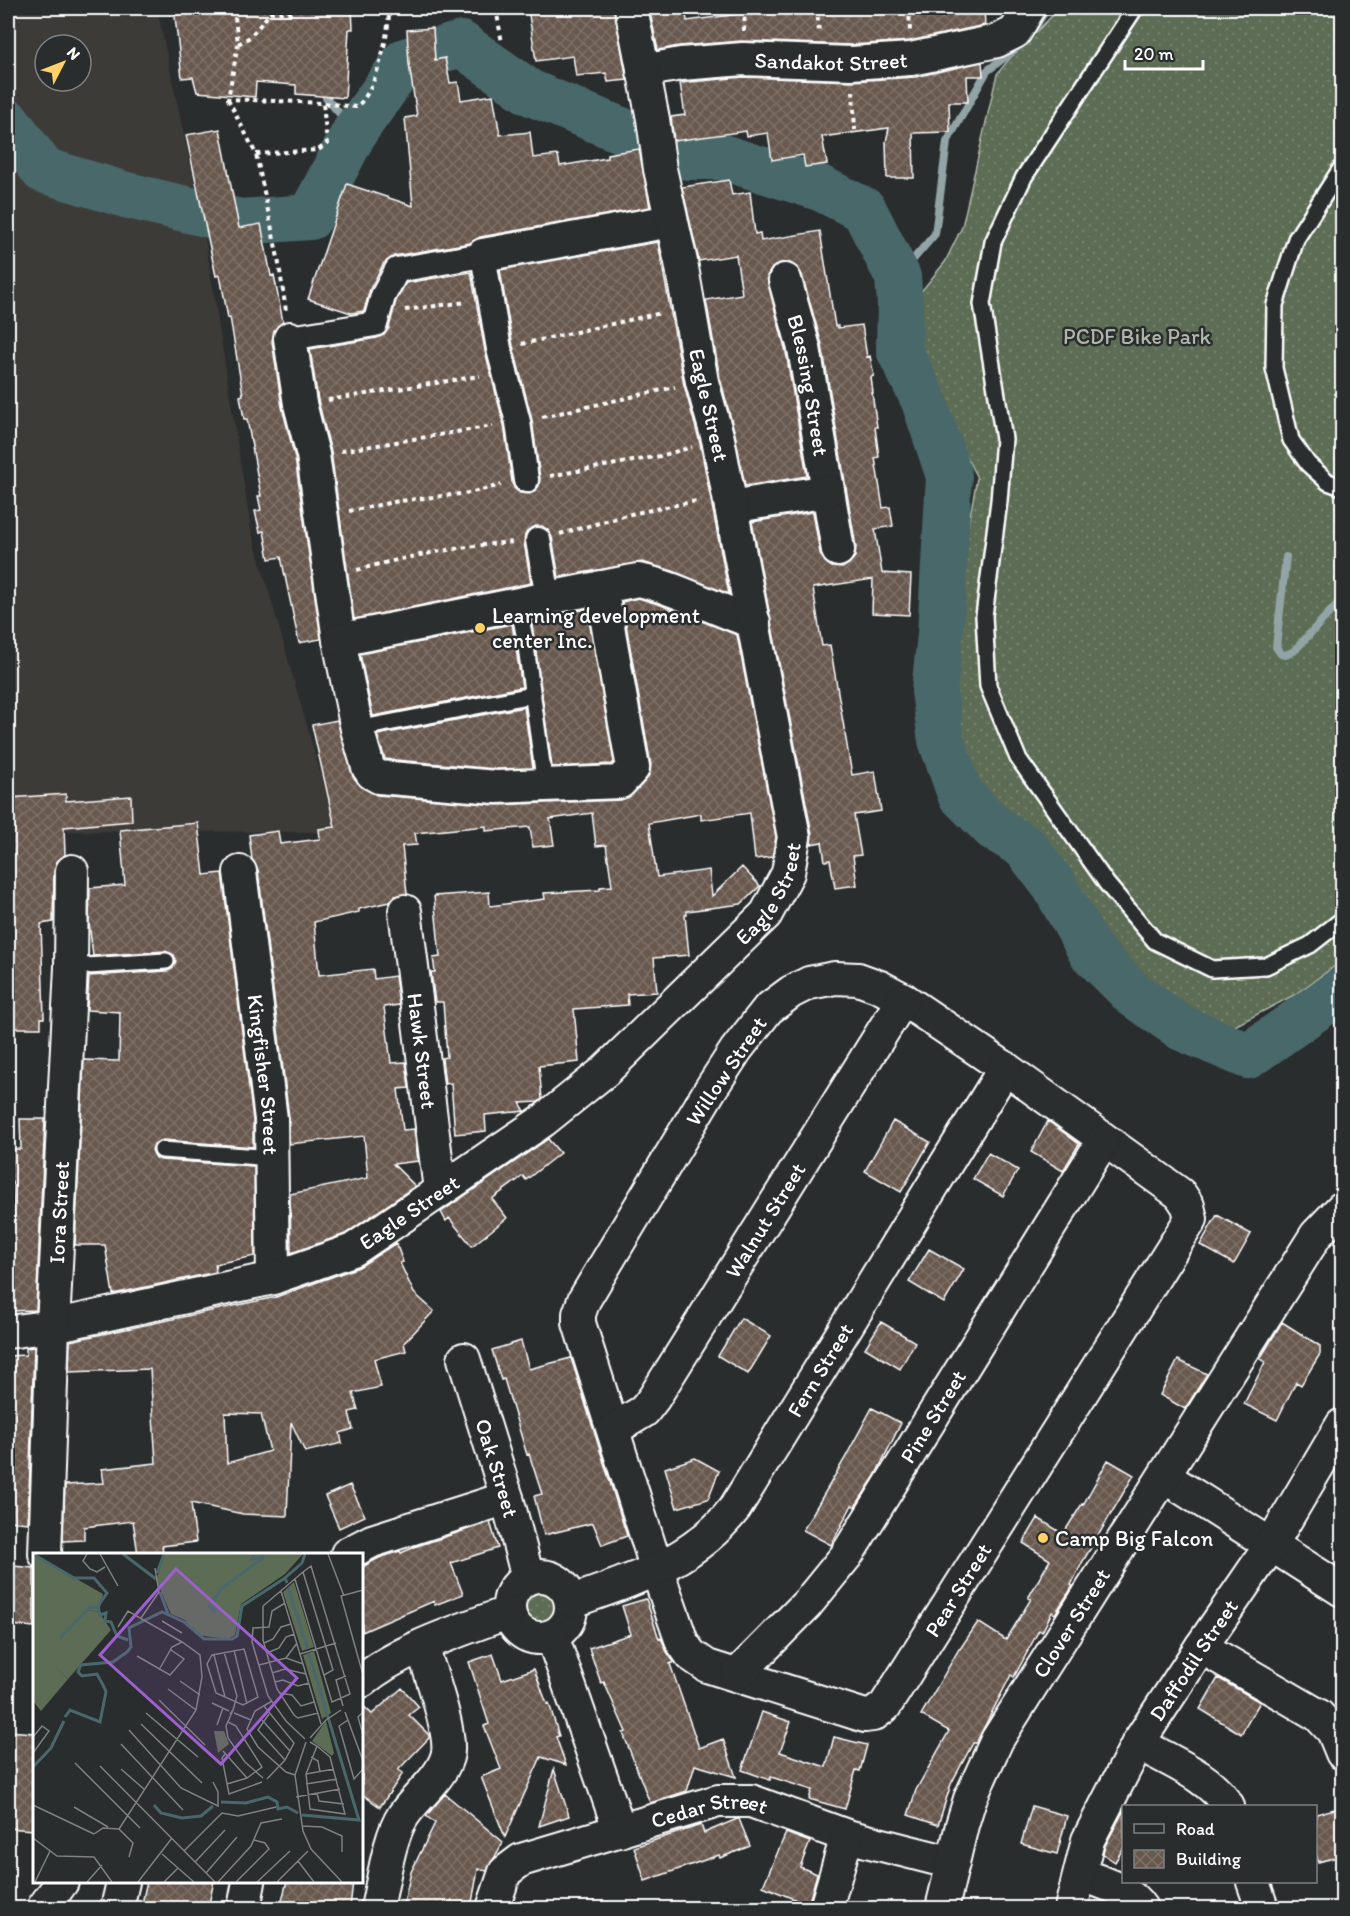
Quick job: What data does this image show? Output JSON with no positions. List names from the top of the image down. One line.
{"streets":{"street":["Sandakot Street","Blessing Street","Eagle Street","Hawk Street","Willow Street","Kingfisher Street","Iora Street","Walnut Street","Fern Street","Pine Street","Oak Street","Pear Street","Clover Street","Daffodil Street","Cedar Street"]},"crossings":[["Sandakot Street","Eagle Street"],["Eagle Street","Hawk Street"],["Eagle Street","Kingfisher Street"],["Eagle Street","Iora Street"],["Willow Street","Walnut Street"],["Willow Street","Fern Street"],["Willow Street","Pine Street"],["Willow Street","Pear Street"],["Fern Street","Oak Street"],["Fern Street","Pear Street"],["Pine Street","Pear Street"],["Clover Street","Cedar Street"]],"parks":["PCDF Bike Park"],"places":["Learning development center Inc.","Camp Big Falcon"],"legend":["Road","Building"],"scale_bar":"20 m","north":"top right"}
